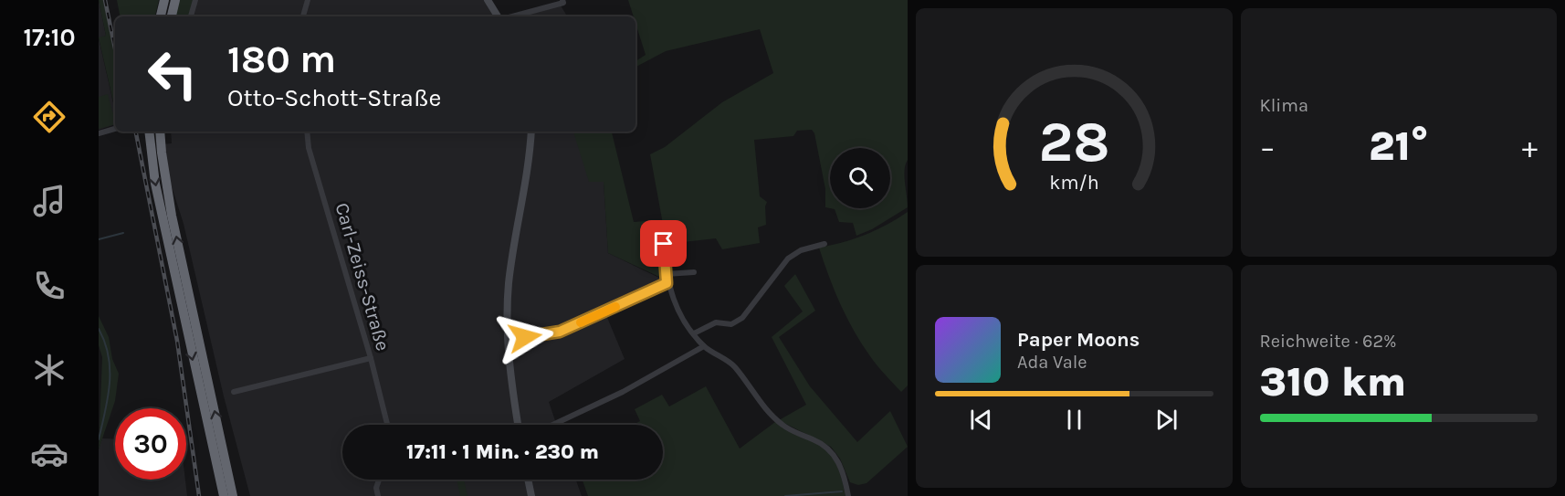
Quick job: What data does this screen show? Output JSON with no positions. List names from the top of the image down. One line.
{"streets":{"street":["Carl-Zeiss-Straße"]},"page":{"tabs":"17:10","tile":["Klima",["Reichweite · 62%","310 km"]],"turn":["180 m","Otto-Schott-Straße"],"heat":["−","21°","+"],"song":["Paper Moons","Ada Vale"],"limit":"30","trip":"17:11 · 1 Min. · 230 m","gauge":["28","km/h"]}}
